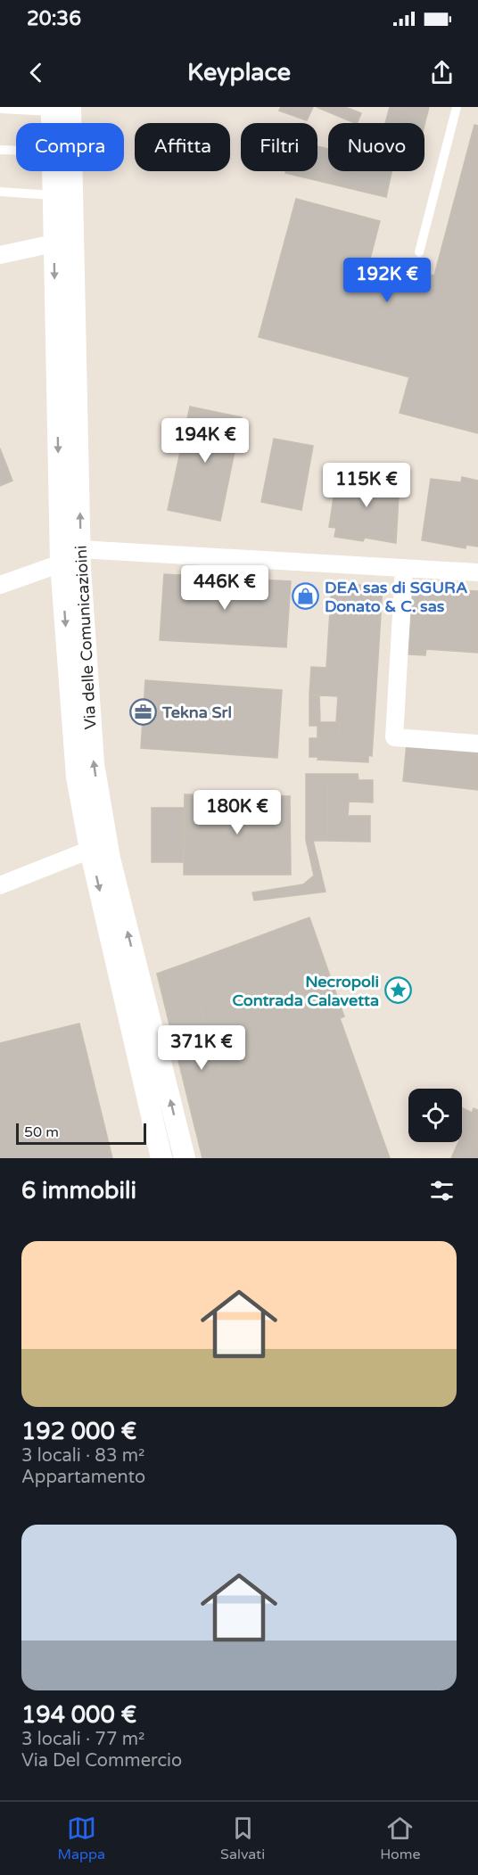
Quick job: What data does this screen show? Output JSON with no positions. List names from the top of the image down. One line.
{"streets":{"street":["Via delle Comunicazioini"]},"places":{"shop":["DEA sas di SGURA Donato & C. sas"],"office":["Tekna Srl"],"place":["Necropoli Contrada Calavetta"]},"scale_bar":"50 m","page":{"status":"20:36","header":"Keyplace","chip":["Compra","Affitta","Filtri","Nuovo"],"price":["192K €","194K €","115K €","446K €","180K €","371K €"],"scale":"50 m","heading":"6 immobili","list":[{"name":"192 000 €","note":"3 locali · 83 m² · Appartamento"},{"name":"194 000 €","note":"3 locali · 77 m² · Via Del Commercio"}],"tabs":["Mappa","Salvati","Home"]}}
